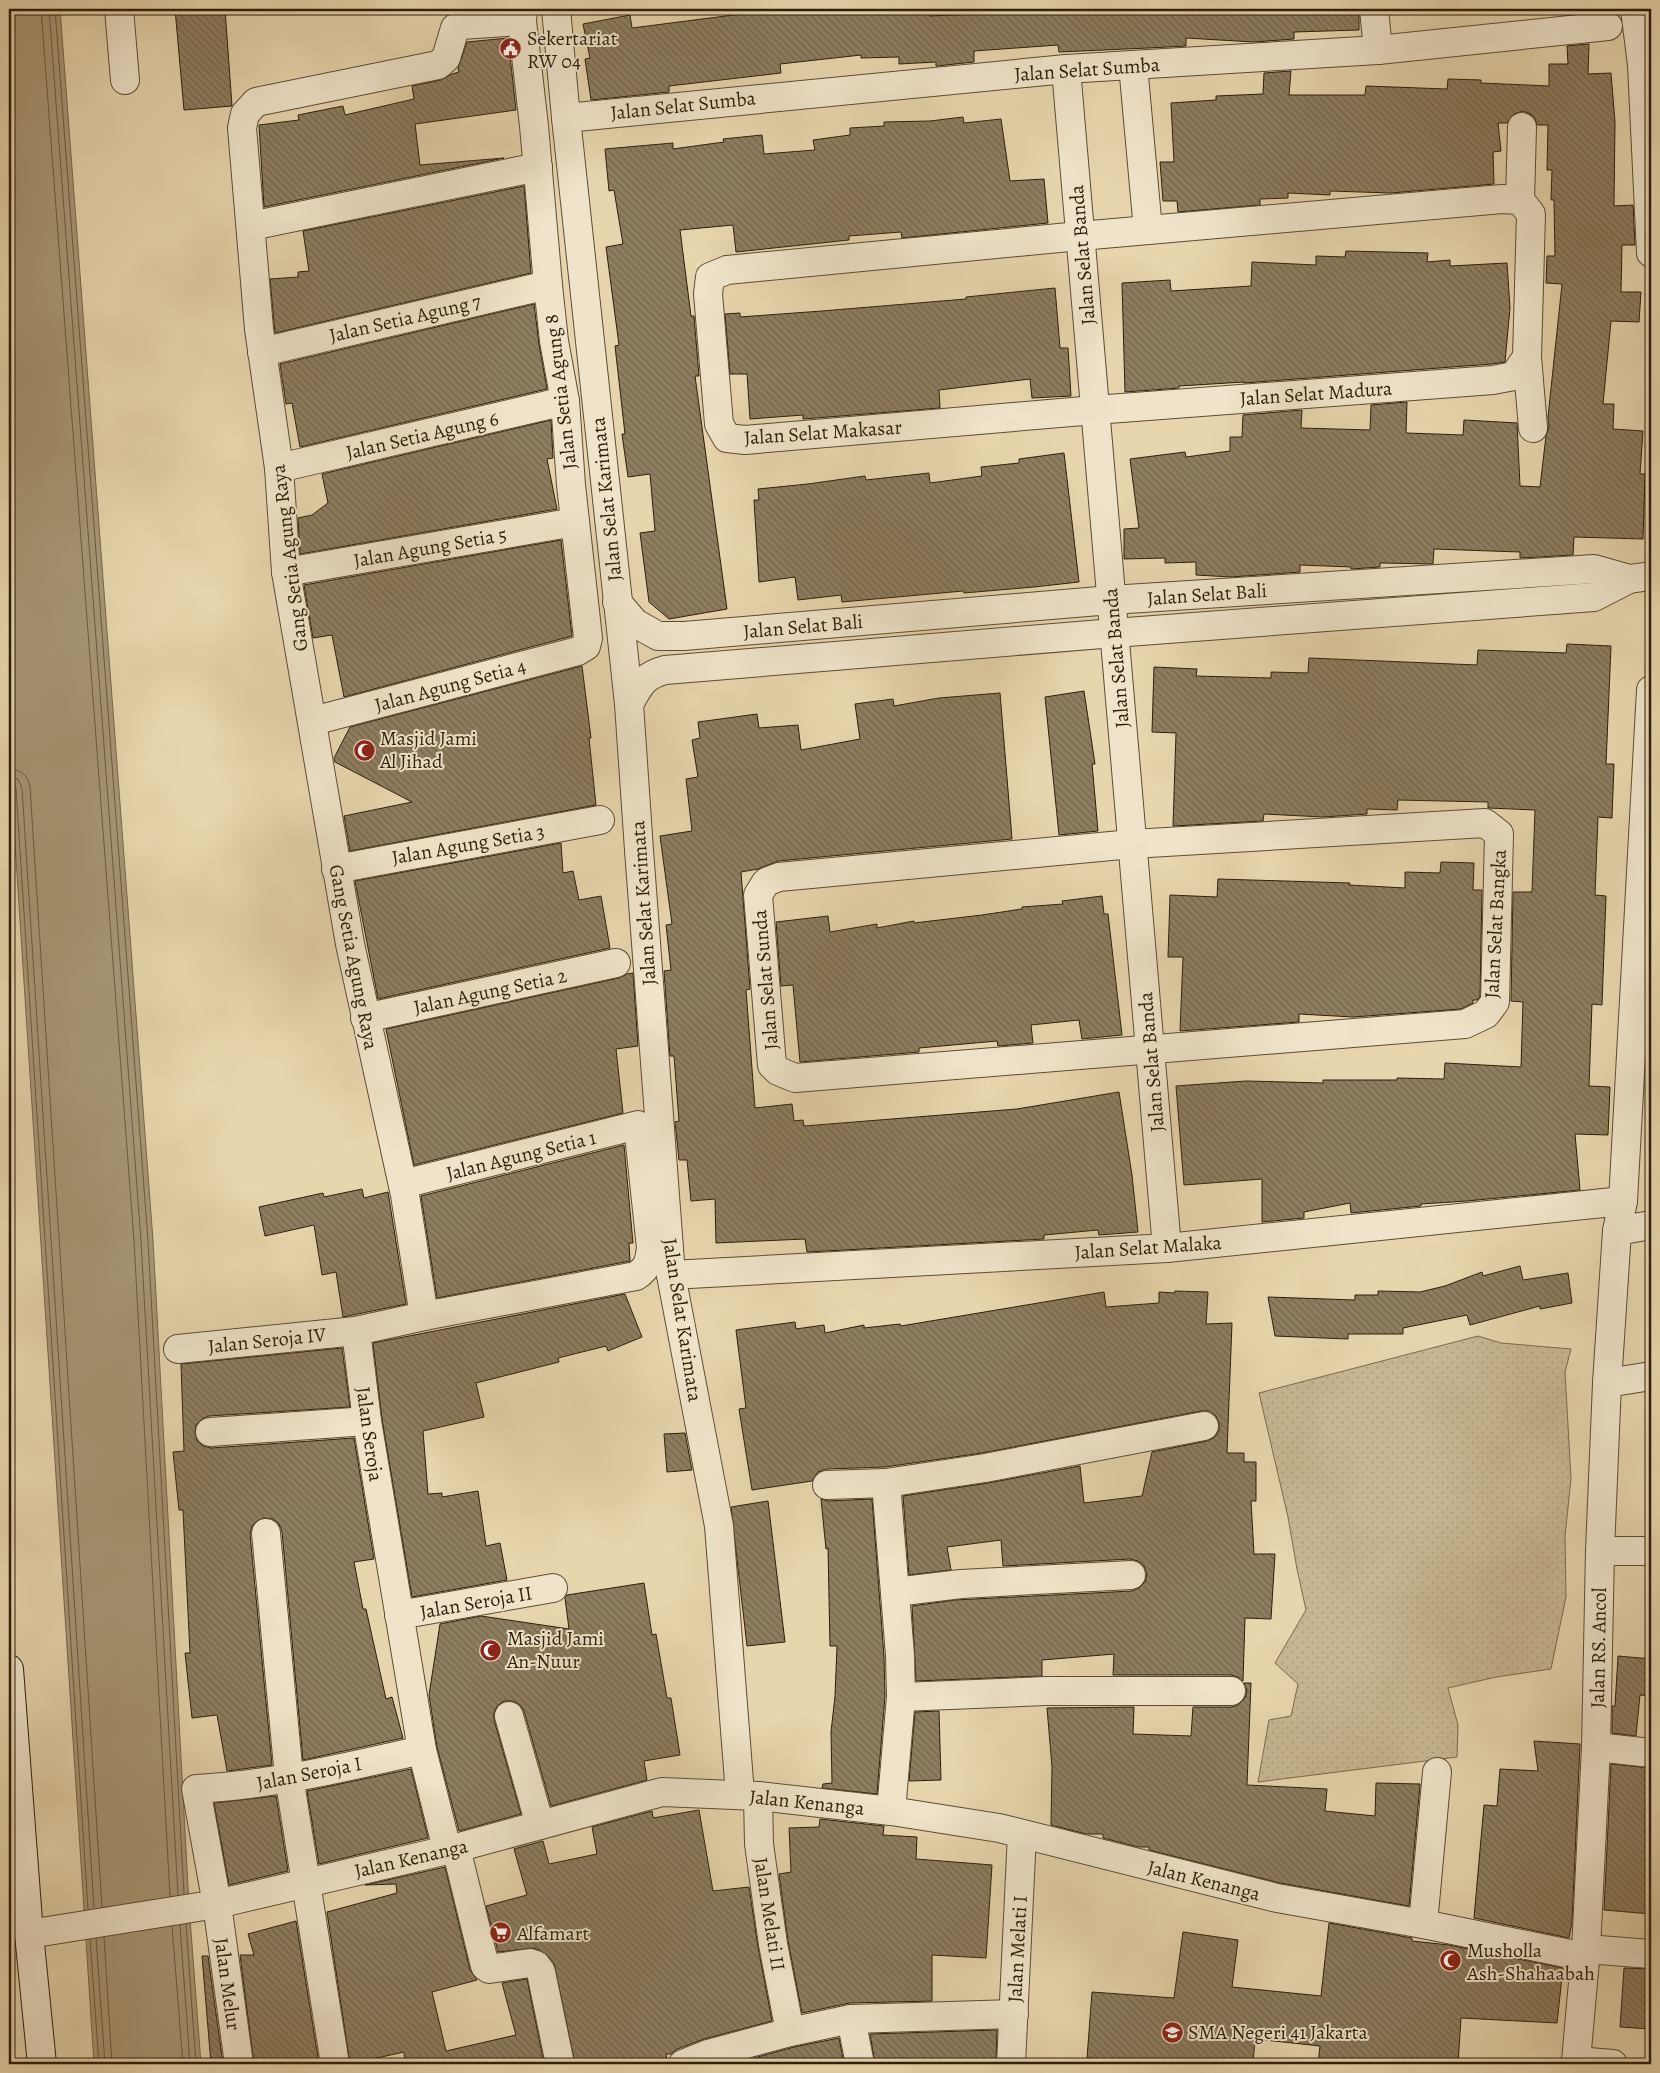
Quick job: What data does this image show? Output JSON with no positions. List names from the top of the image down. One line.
{"streets":{"street":["Jalan Selat Sumba","Jalan Selat Banda","Jalan Setia Agung 7","Jalan Setia Agung 8","Jalan Selat Madura","Jalan Selat Makasar","Jalan Setia Agung 6","Jalan Selat Karimata","Jalan Agung Setia 5","Gang Setia Agung Raya","Jalan Selat Bali","Jalan Agung Setia 4","Jalan Agung Setia 3","Jalan Selat Bangka","Jalan Selat Sunda","Jalan Agung Setia 2","Jalan Agung Setia 1","Jalan Selat Malaka","Jalan Seroja IV","Jalan Seroja","Jalan Seroja II","Jalan RS. Ancol","Jalan Seroja I","Jalan Kenanga","Jalan Melati II","Jalan Melati I","Jalan Melur"]},"crossings":[["Jalan Selat Sumba","Jalan Selat Banda"],["Jalan Selat Sumba","Jalan Selat Karimata"],["Jalan Selat Banda","Jalan Selat Madura"],["Jalan Selat Banda","Jalan Selat Makasar"],["Jalan Selat Banda","Jalan Selat Bali"],["Jalan Selat Banda","Jalan Selat Bangka"],["Jalan Selat Banda","Jalan Selat Sunda"],["Jalan Selat Banda","Jalan Selat Malaka"],["Jalan Setia Agung 7","Jalan Setia Agung 8"],["Jalan Setia Agung 7","Gang Setia Agung Raya"],["Jalan Setia Agung 8","Jalan Setia Agung 6"],["Jalan Setia Agung 8","Jalan Agung Setia 5"],["Jalan Setia Agung 8","Gang Setia Agung Raya"],["Jalan Setia Agung 8","Jalan Agung Setia 4"],["Jalan Selat Madura","Jalan Selat Makasar"],["Jalan Setia Agung 6","Gang Setia Agung Raya"],["Jalan Selat Karimata","Jalan Selat Bali"],["Jalan Selat Karimata","Jalan Selat Malaka"],["Jalan Selat Karimata","Jalan Kenanga"],["Jalan Selat Karimata","Jalan Melati II"],["Jalan Agung Setia 5","Gang Setia Agung Raya"],["Gang Setia Agung Raya","Jalan Agung Setia 4"],["Gang Setia Agung Raya","Jalan Agung Setia 3"],["Gang Setia Agung Raya","Jalan Agung Setia 2"],["Gang Setia Agung Raya","Jalan Agung Setia 1"],["Jalan Selat Bangka","Jalan Selat Sunda"],["Jalan Selat Malaka","Jalan RS. Ancol"],["Jalan Seroja IV","Jalan Seroja"],["Jalan Seroja","Jalan Seroja II"],["Jalan Seroja","Jalan Seroja I"],["Jalan Seroja","Jalan Kenanga"],["Jalan RS. Ancol","Jalan Kenanga"],["Jalan Seroja I","Jalan Melur"],["Jalan Kenanga","Jalan Melati II"],["Jalan Kenanga","Jalan Melati I"],["Jalan Kenanga","Jalan Melur"]],"places":{"public building":["Sekertariat RW 04"],"mosque":["Masjid Jami Al Jihad","Masjid Jami An-Nuur","Musholla Ash-Shahaabah"],"supermarket":["Alfamart"],"school or university":["SMA Negeri 41 Jakarta"]}}
